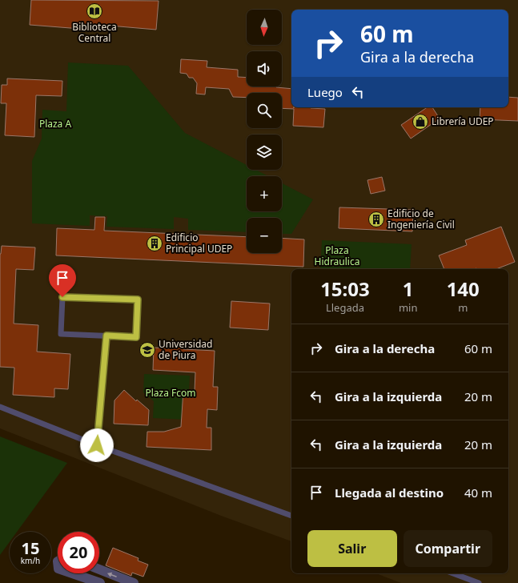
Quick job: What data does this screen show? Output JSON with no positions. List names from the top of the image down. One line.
{"parks":["Plaza A","Plaza Hidraulica","Plaza Fcom"],"places":{"library":["Biblioteca Central"],"shop":["Librería UDEP"],"building":["Edificio de Ingeniería Civil","Edificio Principal UDEP"],"school or university":["Universidad de Piura"]},"north":"bottom","page":{"map_buttons":["+","−"],"turn":["60 m","Gira a la derecha"],"then":"Luego","eta":["15:03","Llegada","1","min","140","m"],"list":[{"name":"Gira a la derecha","value":"60 m"},{"name":"Gira a la izquierda","value":"20 m"},{"name":"Gira a la izquierda","value":"20 m"},{"name":"Llegada al destino","value":"40 m"}],"buttons":["Salir","Compartir"],"speed":"15 km/h","limit":"20"}}
